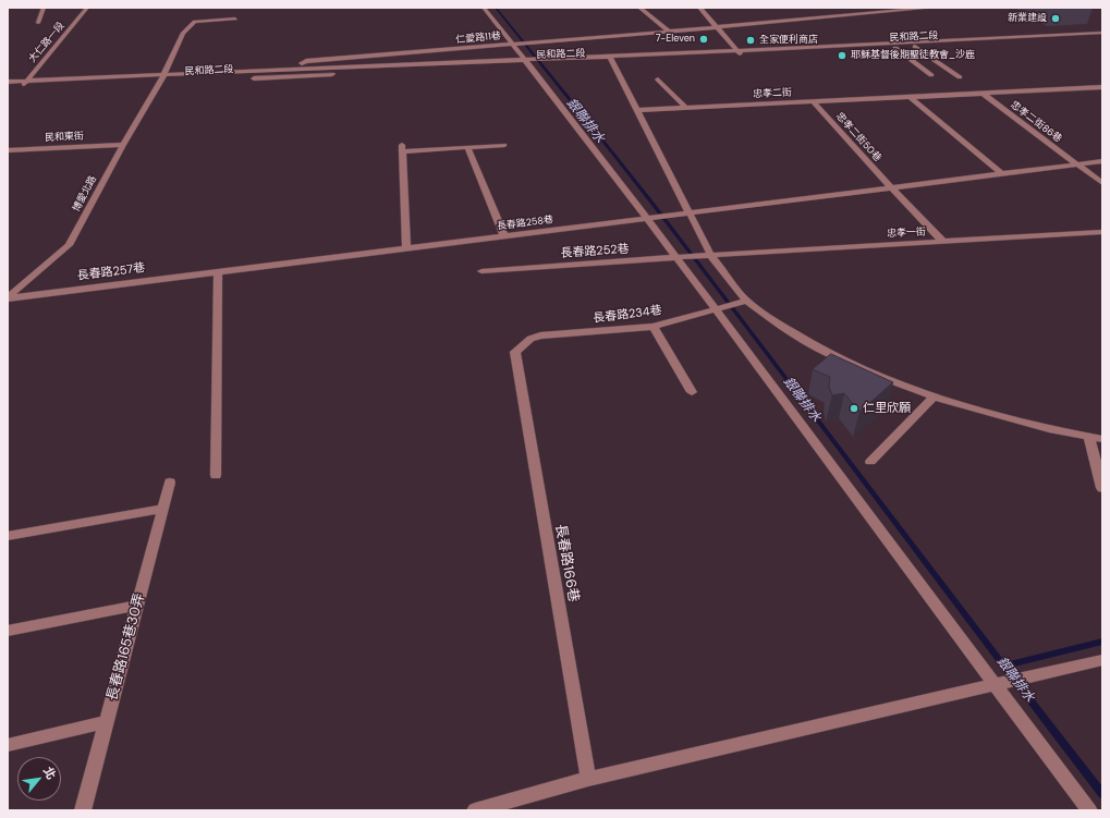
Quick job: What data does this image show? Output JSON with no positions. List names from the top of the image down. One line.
{"streets":{"street":["民和路二段","仁愛路11巷","大仁路一段","忠孝二街","忠孝二街86巷","民和東街","忠孝二街50巷","博愛北路","長春路258巷","忠孝一街","長春路252巷","長春路257巷","長春路234巷","長春路166巷","長春路165巷30弄"]},"crossings":[["民和路二段","仁愛路11巷"],["民和路二段","大仁路一段"],["民和路二段","博愛北路"],["忠孝二街","忠孝二街86巷"],["忠孝二街","忠孝二街50巷"],["忠孝二街86巷","長春路258巷"],["民和東街","博愛北路"],["忠孝二街50巷","長春路258巷"],["忠孝二街50巷","忠孝一街"],["博愛北路","長春路257巷"],["長春路258巷","長春路257巷"],["忠孝一街","長春路252巷"],["長春路234巷","長春路166巷"]],"water":["銀聯排水"],"places":["新業建設","7-Eleven","全家便利商店","耶穌基督後期聖徒教會_沙鹿","仁里欣願"],"north":"top right"}
